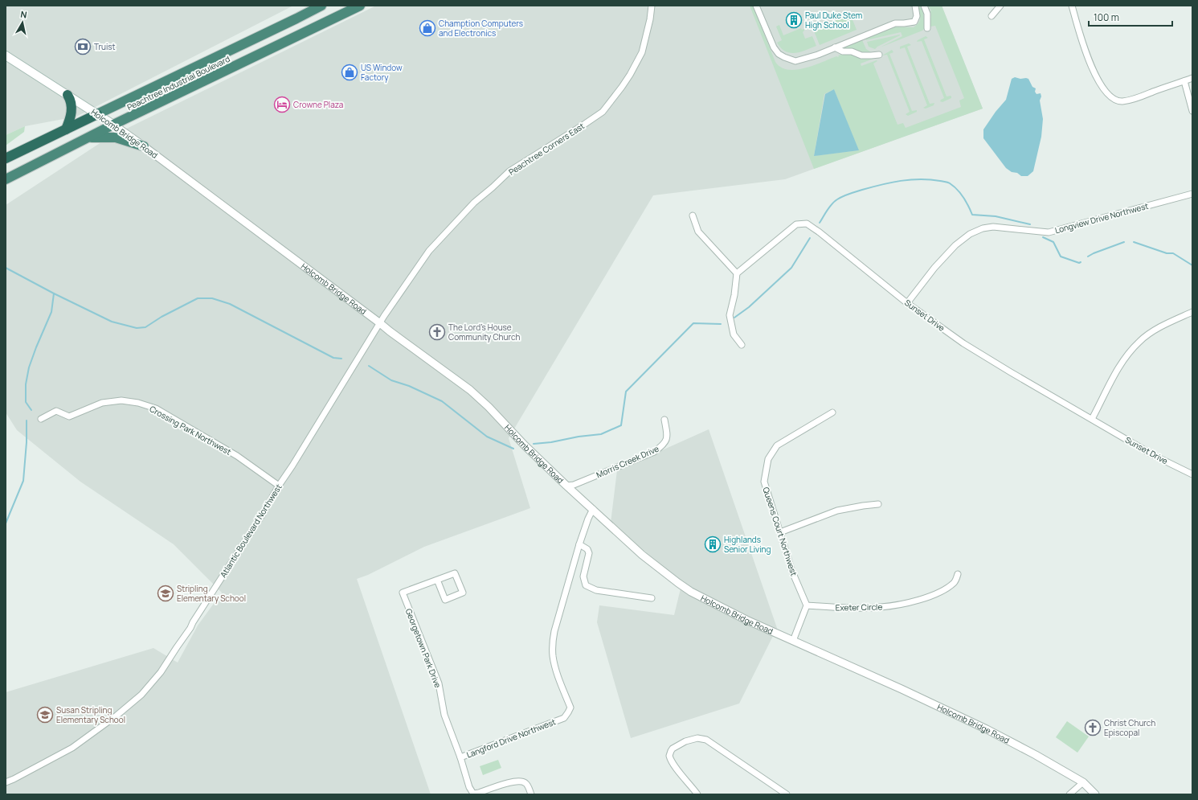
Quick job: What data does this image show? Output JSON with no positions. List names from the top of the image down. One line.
{"streets":{"highway":["Peachtree Industrial Boulevard"],"main road":["Holcomb Bridge Road"],"street":["Peachtree Corners East","Longview Drive Northwest","Sunset Drive","Crossing Park Northwest","Morris Creek Drive","Atlantic Boulevard Northwest","Queens Court Northwest","Exeter Circle","Georgetown Park Drive","Langford Drive Northwest"]},"crossings":[["Peachtree Industrial Boulevard","Holcomb Bridge Road"],["Holcomb Bridge Road","Peachtree Corners East"],["Holcomb Bridge Road","Morris Creek Drive"],["Holcomb Bridge Road","Atlantic Boulevard Northwest"],["Holcomb Bridge Road","Langford Drive Northwest"],["Peachtree Corners East","Atlantic Boulevard Northwest"],["Longview Drive Northwest","Sunset Drive"],["Crossing Park Northwest","Atlantic Boulevard Northwest"],["Queens Court Northwest","Exeter Circle"],["Georgetown Park Drive","Langford Drive Northwest"]],"places":{"building":["Paul Duke Stem High School","Highlands Senior Living"],"shop":["Chamption Computers and Electronics","US Window Factory"],"bank":["Truist"],"hotel":["Crowne Plaza"],"church":["The Lord's House Community Church","Christ Church Episcopal"],"school or university":["Stripling Elementary School","Susan Stripling Elementary School"]},"scale_bar":"100 m","north":"top"}
